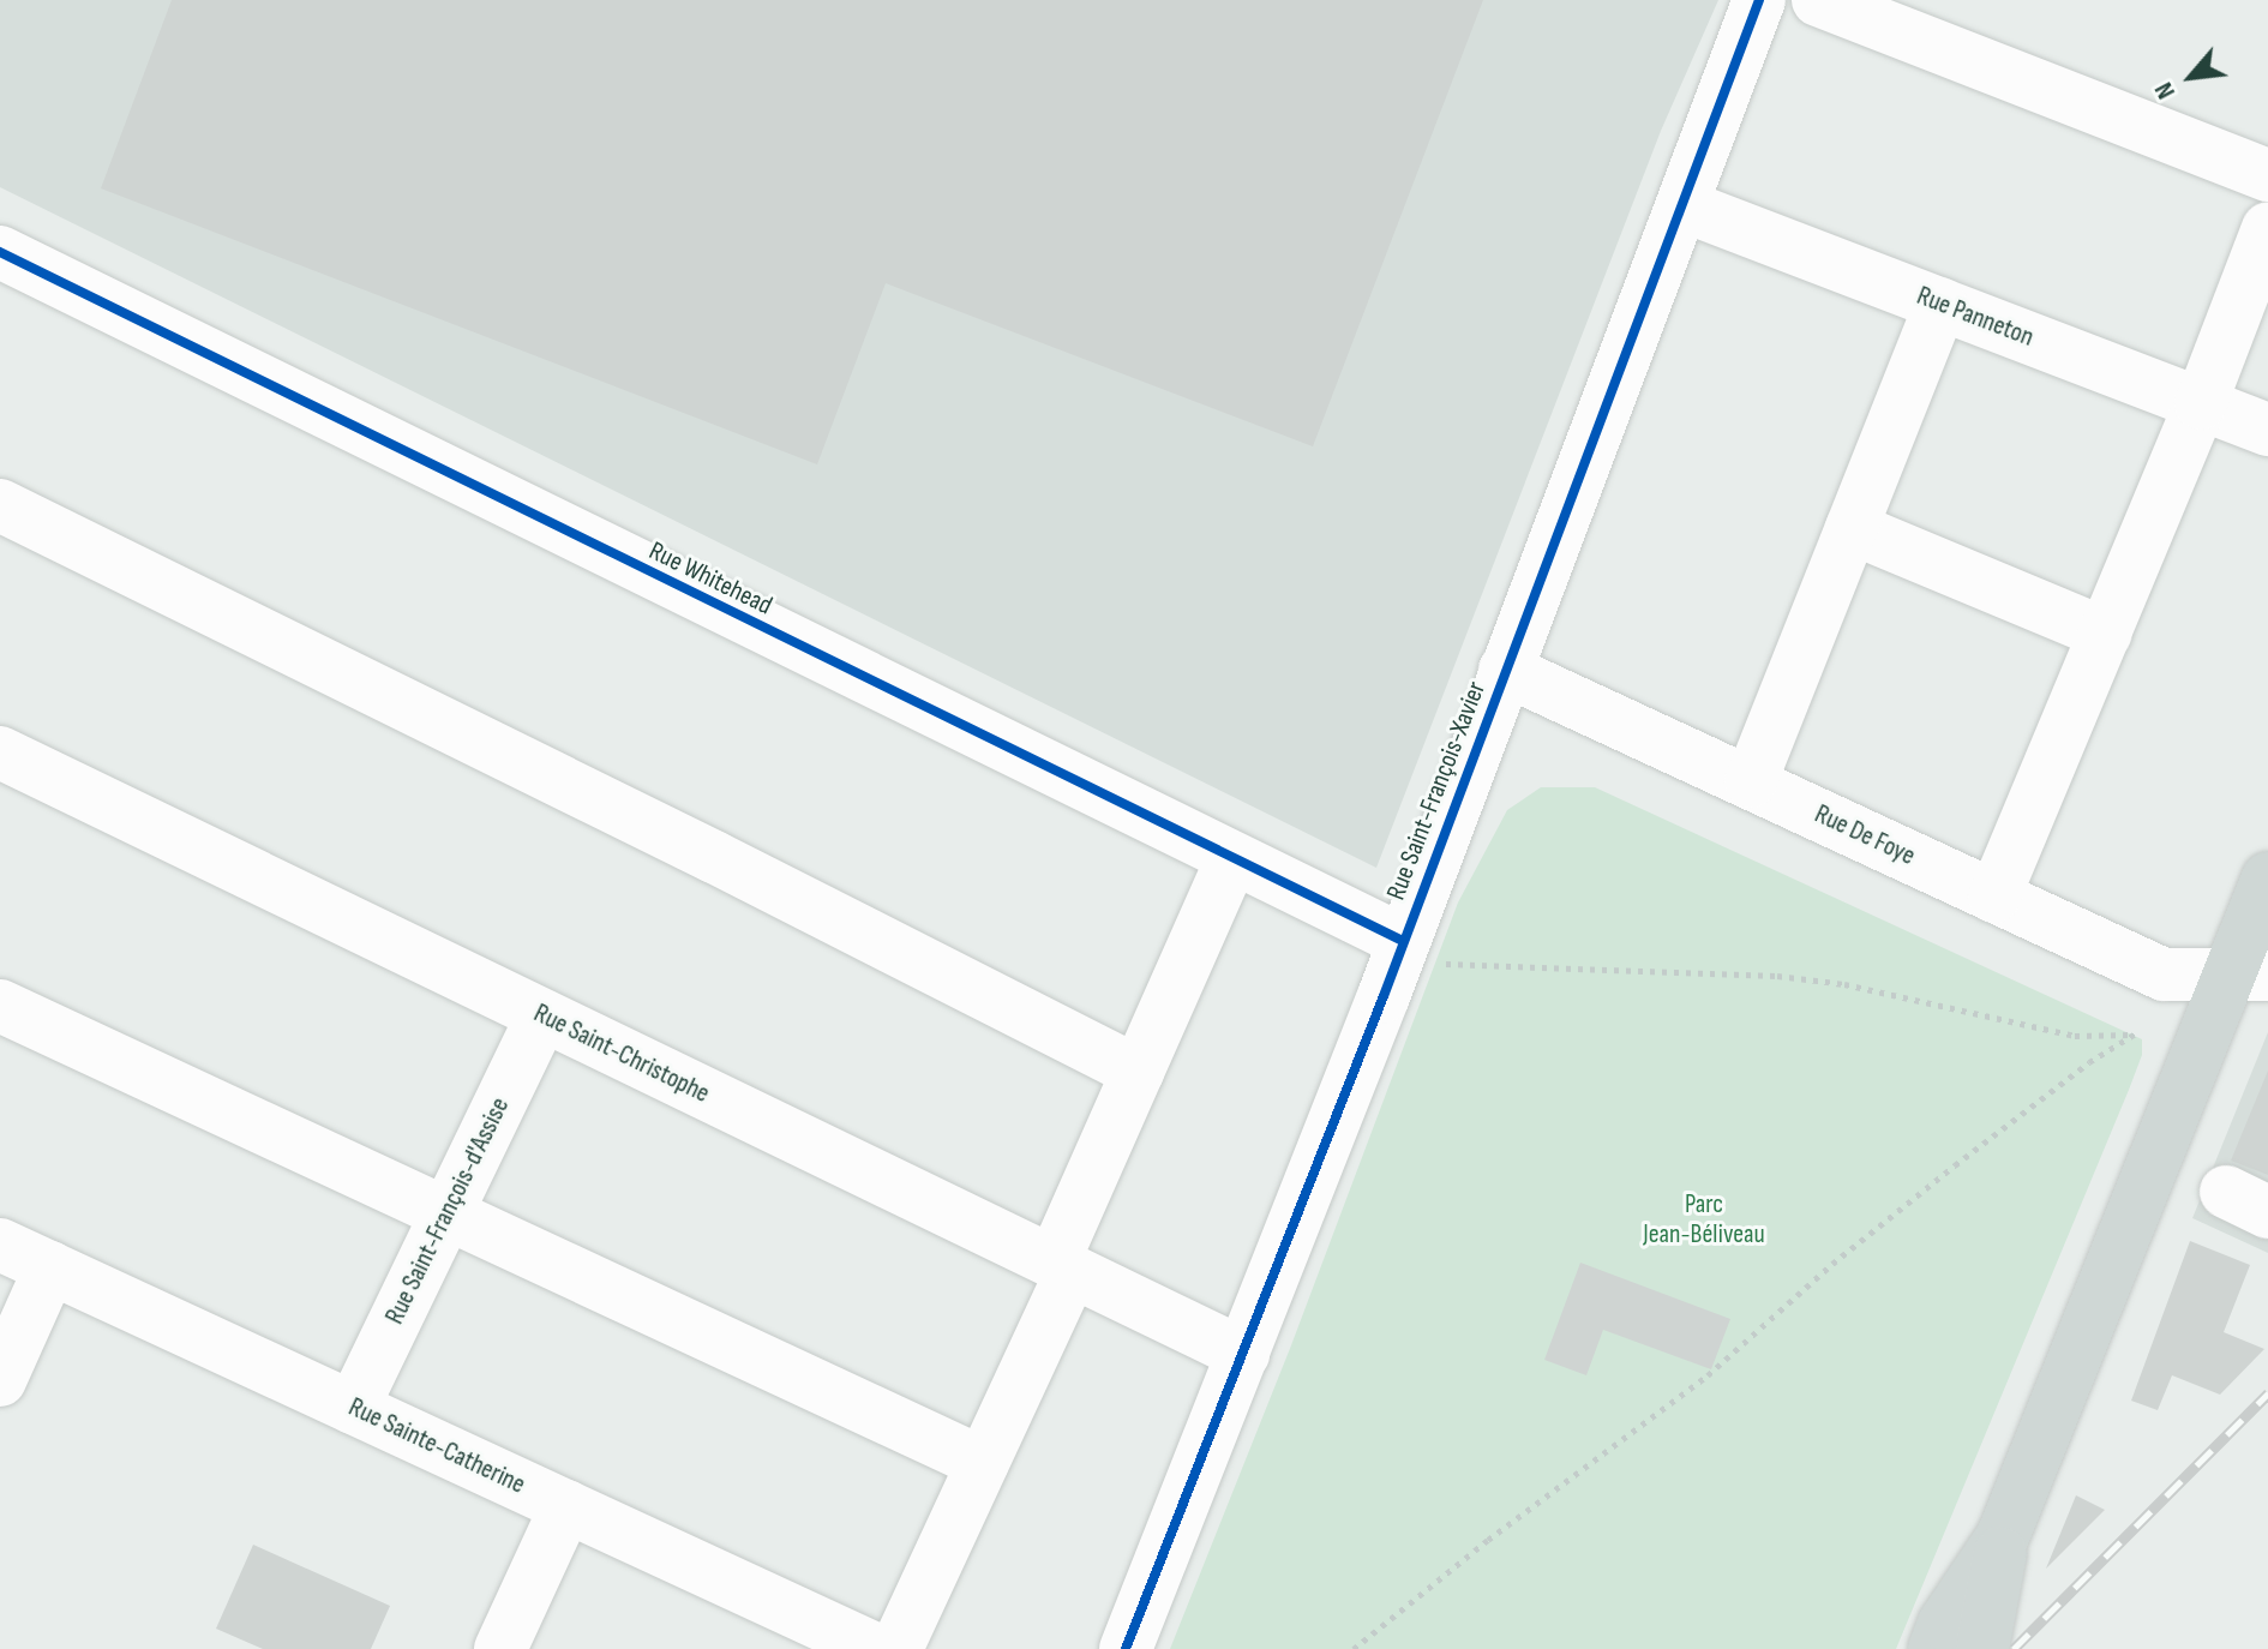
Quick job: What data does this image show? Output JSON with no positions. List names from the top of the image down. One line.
{"streets":{"street":["Rue Panneton","Rue Whitehead","Rue Saint-François-Xavier","Rue De Foye","Rue Saint-Christophe","Rue Saint-François-d'Assise","Rue Sainte-Catherine"]},"crossings":[["Rue Panneton","Rue Saint-François-Xavier"],["Rue Whitehead","Rue Saint-François-Xavier"],["Rue Saint-François-Xavier","Rue De Foye"],["Rue Saint-François-Xavier","Rue Saint-Christophe"],["Rue Saint-Christophe","Rue Saint-François-d'Assise"],["Rue Saint-François-d'Assise","Rue Sainte-Catherine"]],"parks":["Parc Jean-Béliveau"],"north":"bottom left"}
